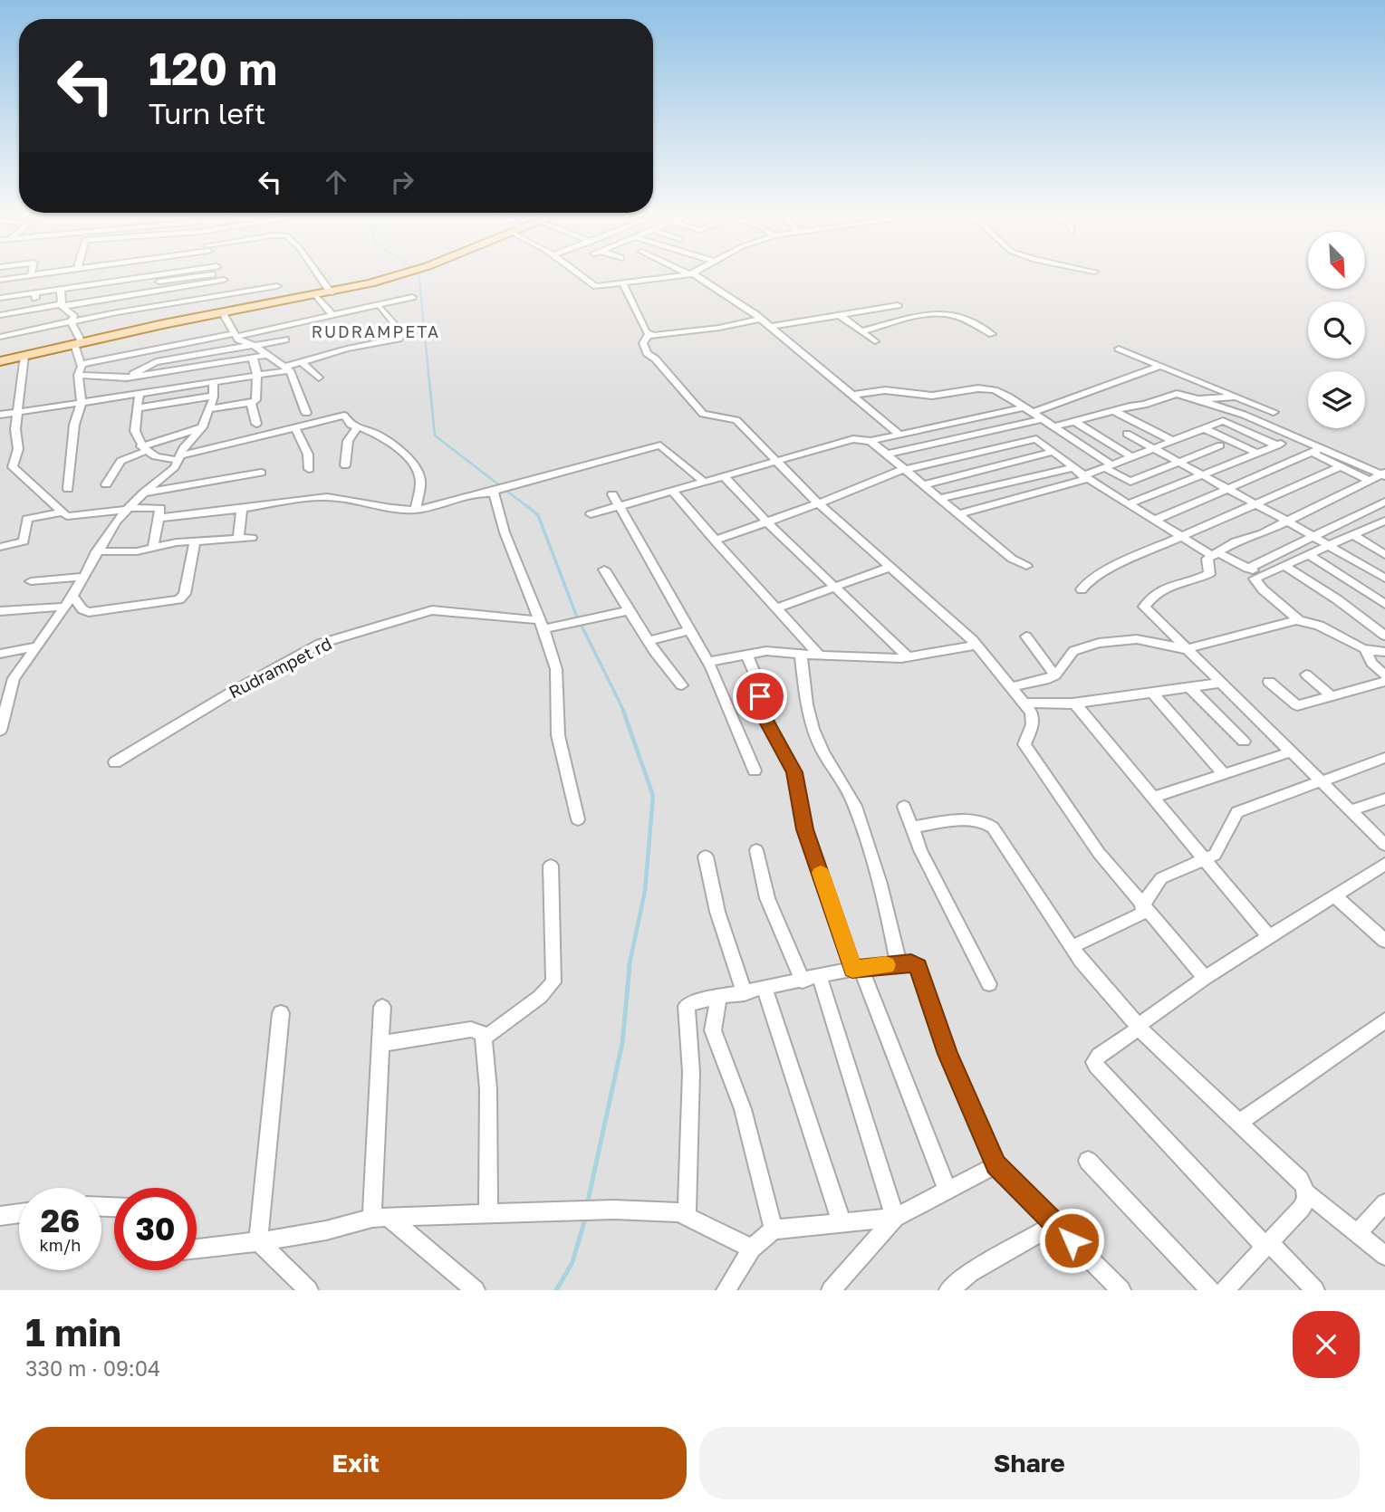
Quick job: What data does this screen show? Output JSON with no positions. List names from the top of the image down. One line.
{"streets":{"street":["Rudrampet rd"]},"districts":["RUDRAMPETA"],"north":"bottom right","page":{"turn":["120 m","Turn left"],"speed":"26 km/h","limit":"30","heading":["1 min","330 m · 09:04"],"buttons":["Exit","Share"]}}
